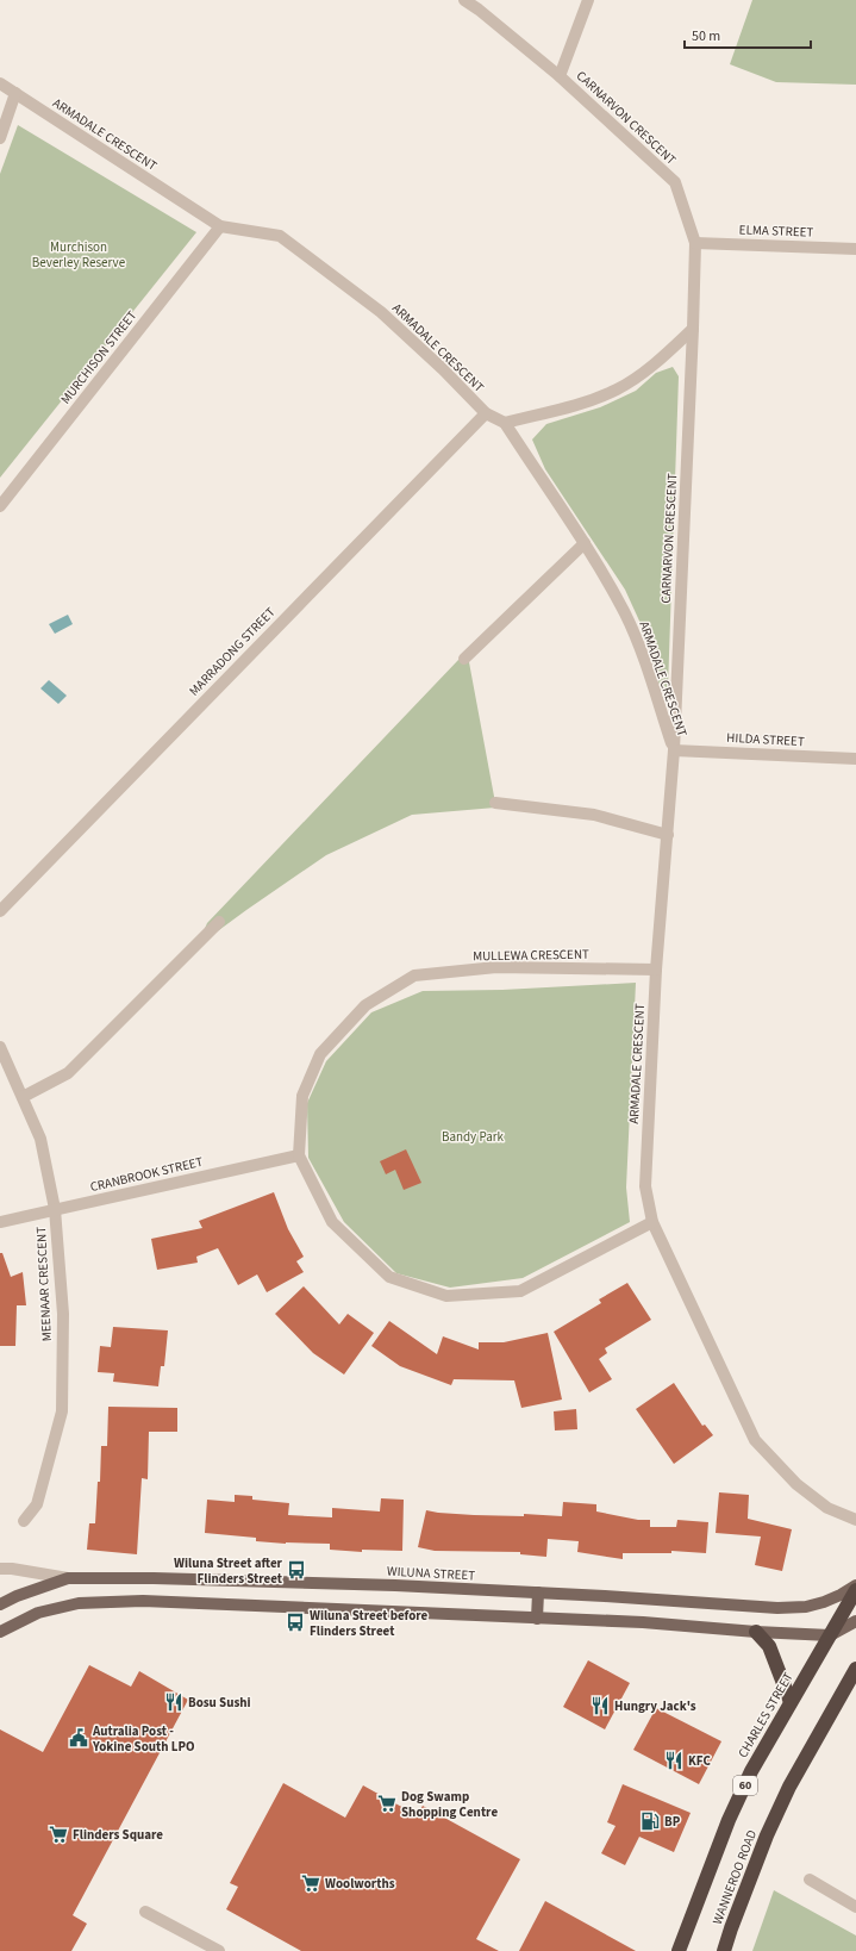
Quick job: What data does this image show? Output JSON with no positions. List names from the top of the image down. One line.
{"streets":{"highway":["CHARLES STREET","60","WANNEROO ROAD"],"main road":["WILUNA STREET"],"street":["CARNARVON CRESCENT","ARMADALE CRESCENT","ELMA STREET","MURCHISON STREET","MARRADONG STREET","HILDA STREET","MULLEWA CRESCENT","CRANBROOK STREET","MEENAAR CRESCENT"]},"crossings":[["CARNARVON CRESCENT","ARMADALE CRESCENT"],["CARNARVON CRESCENT","ELMA STREET"],["CARNARVON CRESCENT","HILDA STREET"],["ARMADALE CRESCENT","MURCHISON STREET"],["ARMADALE CRESCENT","MARRADONG STREET"],["ARMADALE CRESCENT","HILDA STREET"],["ARMADALE CRESCENT","MULLEWA CRESCENT"],["MULLEWA CRESCENT","CRANBROOK STREET"],["CRANBROOK STREET","MEENAAR CRESCENT"],["CHARLES STREET","WANNEROO ROAD"]],"parks":["Murchison Beverley Reserve","Bandy Park"],"places":{"bus stop":["Wiluna Street after Flinders Street","Wiluna Street before Flinders Street"],"restaurant":["Bosu Sushi","Hungry Jack's","KFC"],"public building":["Autralia Post - Yokine South LPO"],"supermarket":["Dog Swamp Shopping Centre","Flinders Square","Woolworths"],"fuel station":["BP"]},"scale_bar":"50 m"}
